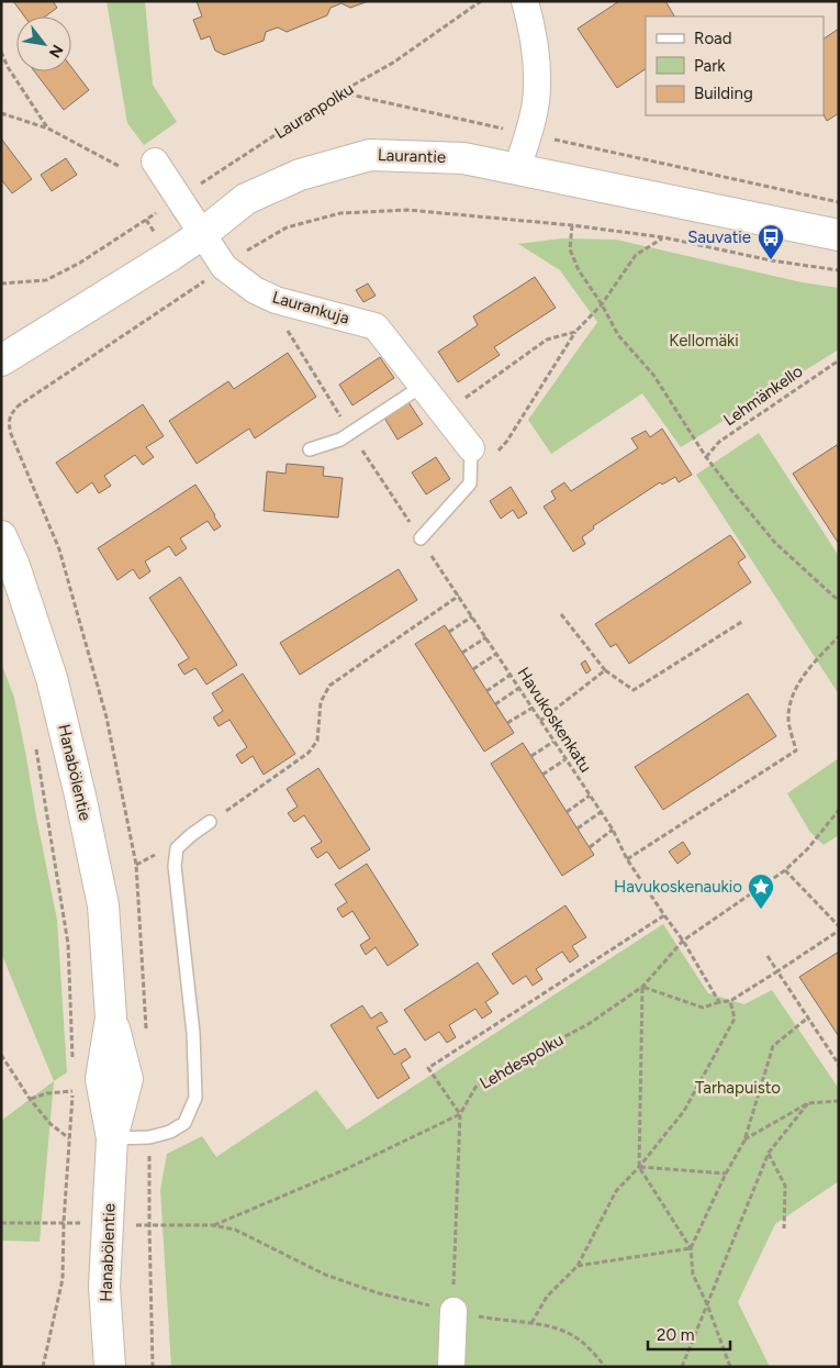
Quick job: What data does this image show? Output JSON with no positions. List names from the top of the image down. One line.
{"streets":{"street":["Laurantie","Laurankuja","Hanabölentie"],"path":["Lauranpolku","Lehmänkello","Havukoskenkatu","Lehdespolku"]},"crossings":[["Lauranpolku","Laurankuja"],["Laurantie","Laurankuja"],["Laurankuja","Havukoskenkatu"],["Havukoskenkatu","Lehdespolku"]],"parks":["Kellomäki","Tarhapuisto"],"places":{"bus stop":["Sauvatie"],"place":["Havukoskenaukio"]},"legend":["Road","Park","Building"],"scale_bar":"20 m","north":"bottom right"}
